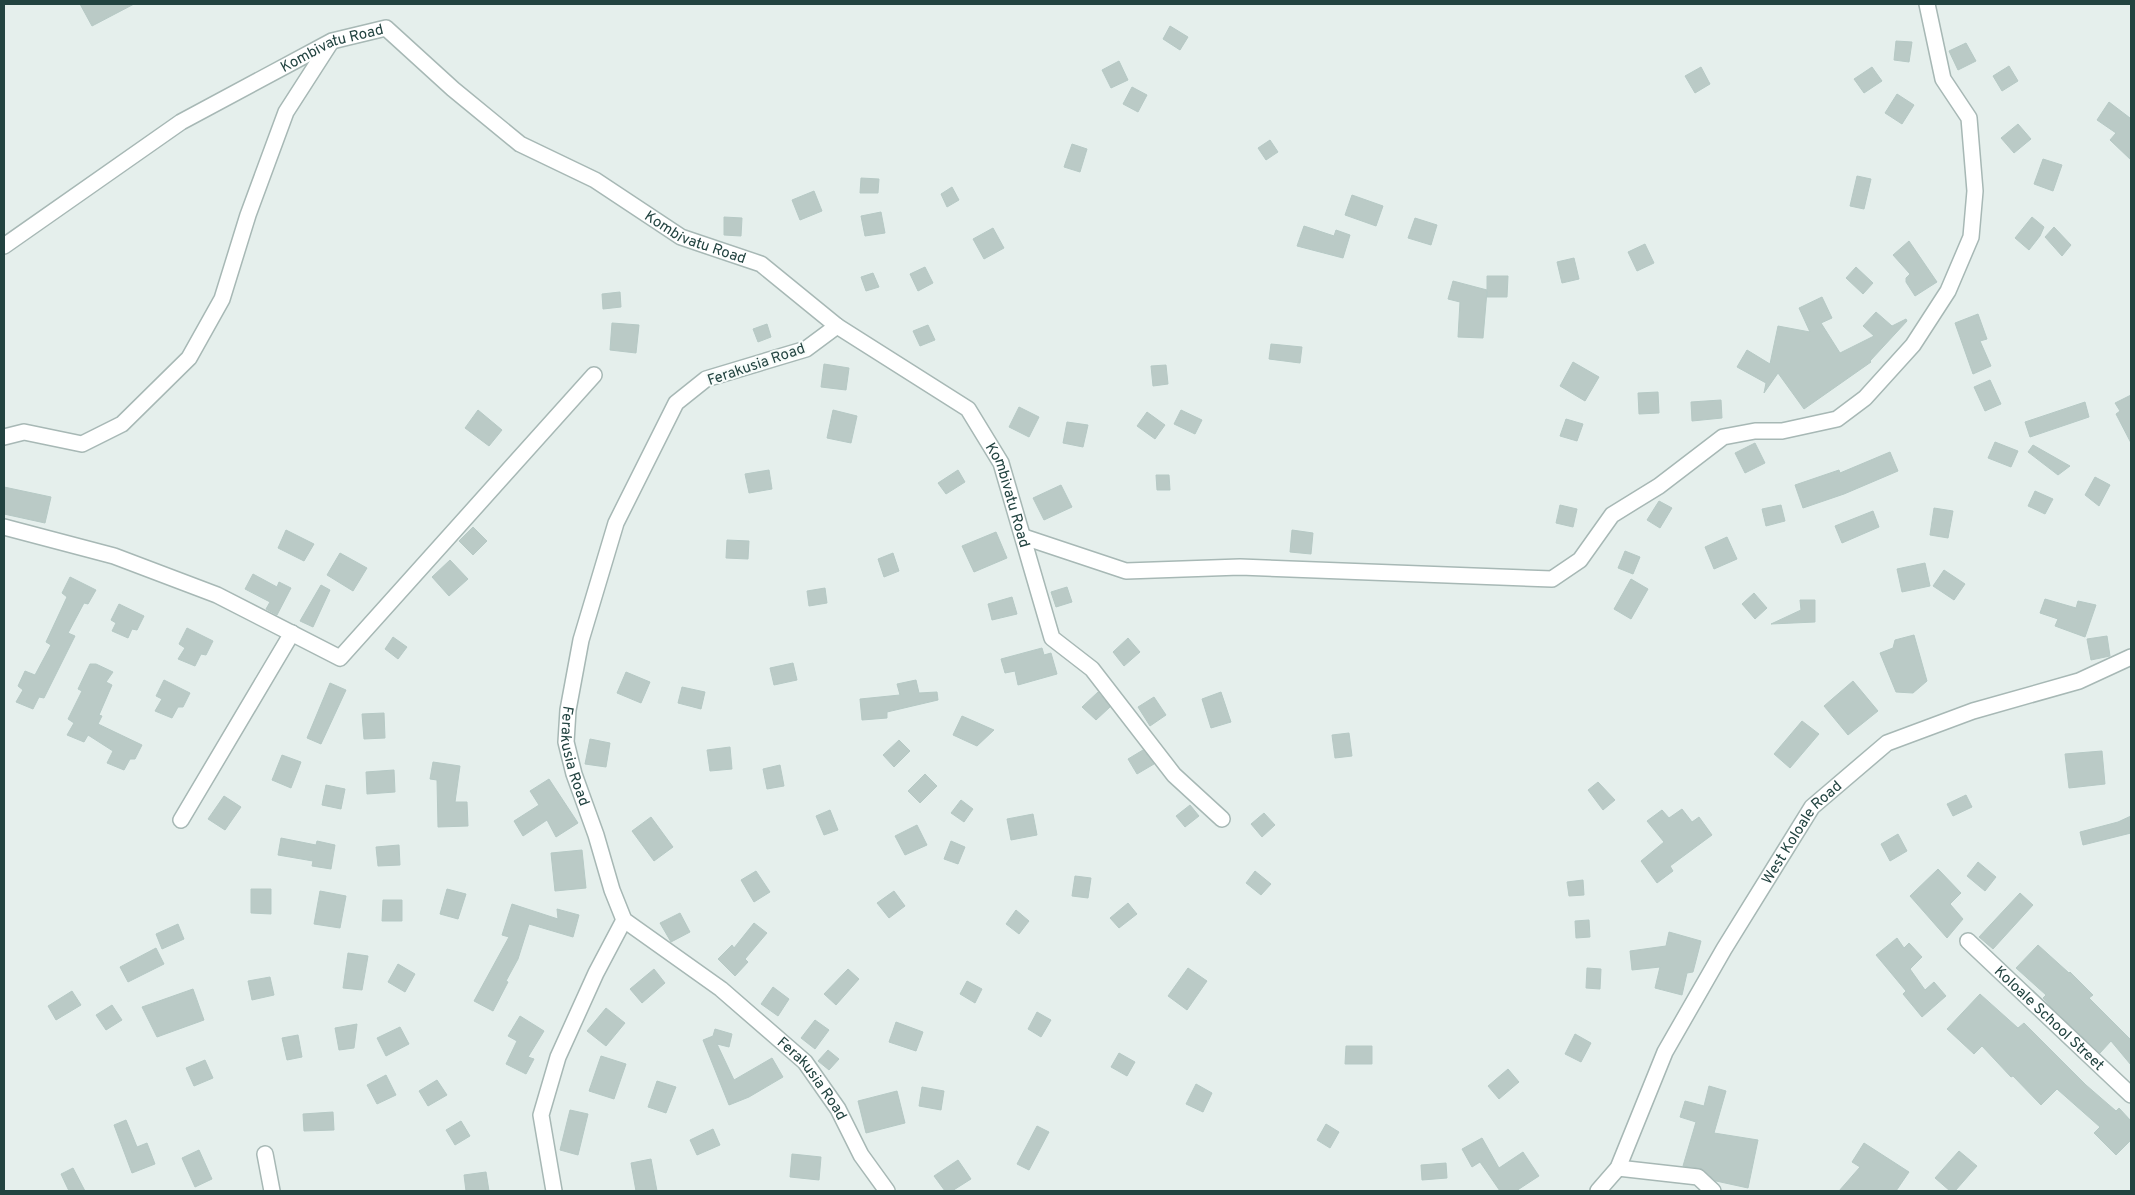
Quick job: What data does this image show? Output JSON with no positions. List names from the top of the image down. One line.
{"streets":{"street":["Kombivatu Road","Ferakusia Road","West Koloale Road","Koloale School Street"]},"crossings":[["Kombivatu Road","Ferakusia Road"]]}
